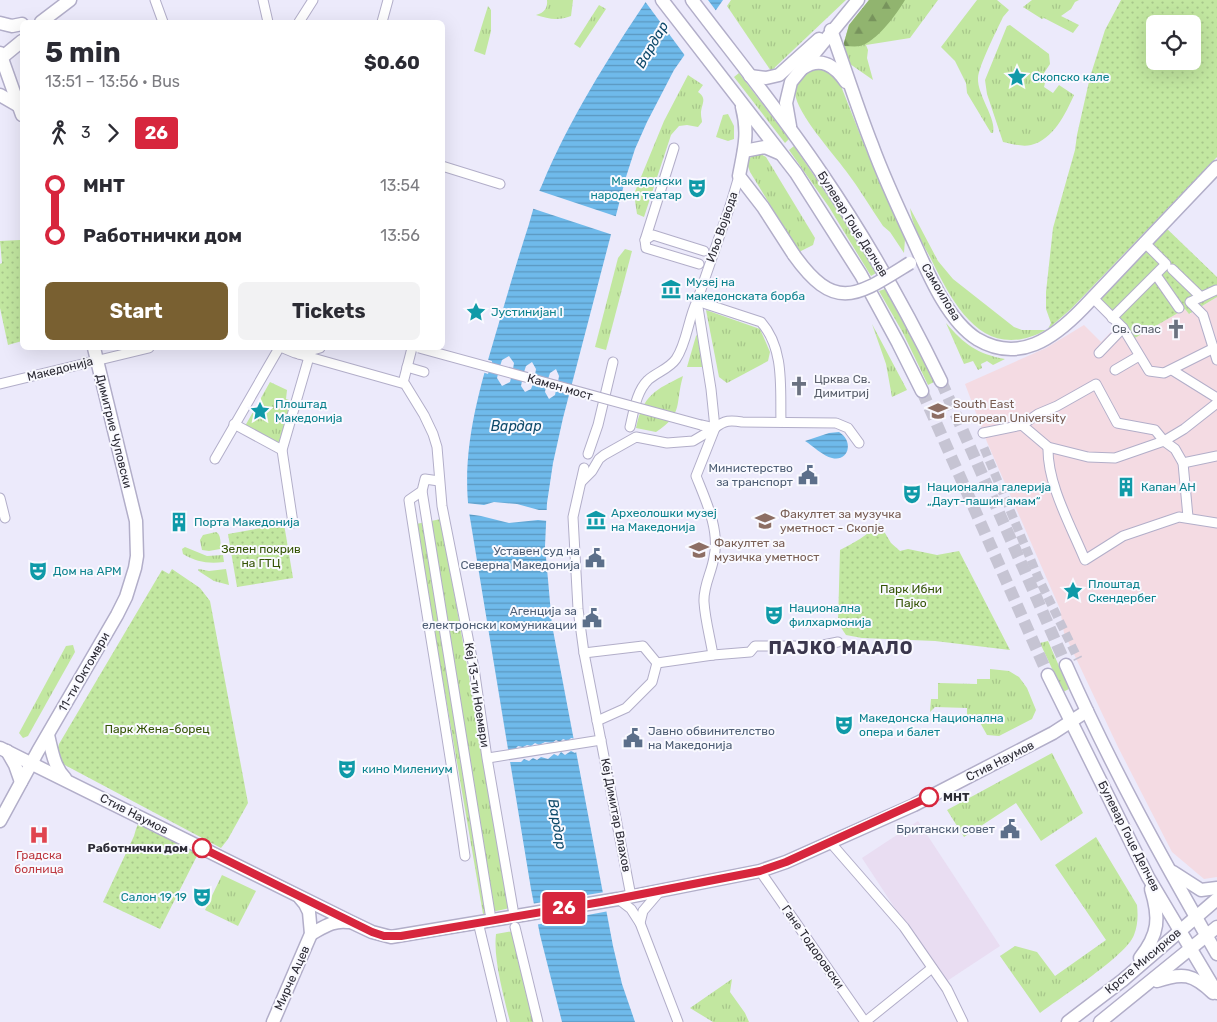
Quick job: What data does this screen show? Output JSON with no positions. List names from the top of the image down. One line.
{"streets":{"street":["Булевар Гоце Делчев","Иљо Војвода","Самоилова","Македонија","Камен мост","Димитрие Чуповски","11-ти Октомври","Кеј 13-ти Ноември","Стив Наумов","Кеј Димитар Влахов","Гане Тодоровски","Крсте Мисирков","Мирче Ацев"]},"crossings":[["Булевар Гоце Делчев","Иљо Војвода"],["Булевар Гоце Делчев","Стив Наумов"],["Булевар Гоце Делчев","Крсте Мисирков"],["Иљо Војвода","Камен мост"],["Македонија","Димитрие Чуповски"],["Димитрие Чуповски","11-ти Октомври"],["11-ти Октомври","Стив Наумов"],["Кеј 13-ти Ноември","Стив Наумов"],["Стив Наумов","Гане Тодоровски"],["Стив Наумов","Мирче Ацев"]],"districts":["ПАЈКО МААЛО"],"water":["Вардар"],"parks":["Зелен покрив на ГТЦ","Парк Ибни Пајко","Парк Жена-борец"],"places":{"place":["Скопско кале","Јустинијан I","Плоштад Македонија","Плоштад Скендербег"],"theatre":["Македонски народен театар","Национална галерија „Даут-пашин амам“","Дом на АРМ","Национална филхармонија","Македонска Национална опера и балет","кино Милениум","Салон 19 19"],"museum":["Музеј на македонската борба","Археолошки музеј на Македонија"],"church":["Св. Спас","Црква Св. Димитриј"],"school or university":["South East European University","Факултет за музучка уметност - Скопје","Факултет за музичка уметност"],"public building":["Министерство за транспорт","Уставен суд на Северна Македонија","Агенција за електронски комуникации","Јавно обвинителство на Македонија","Британски совет"],"building":["Капан АН","Порта Македонија"],"other":["МНТ","Работнички дом"],"hospital":["Градска болница"]},"lines":["bus line 26"],"page":{"on_map":"26","heading":["5 min","13:51 – 13:56 · Bus","$0.60"],"legs":["3","26"],"list":[{"name":"МНТ","value":"13:54"},{"name":"Работнички дом","value":"13:56"}],"buttons":["Start","Tickets"]}}
